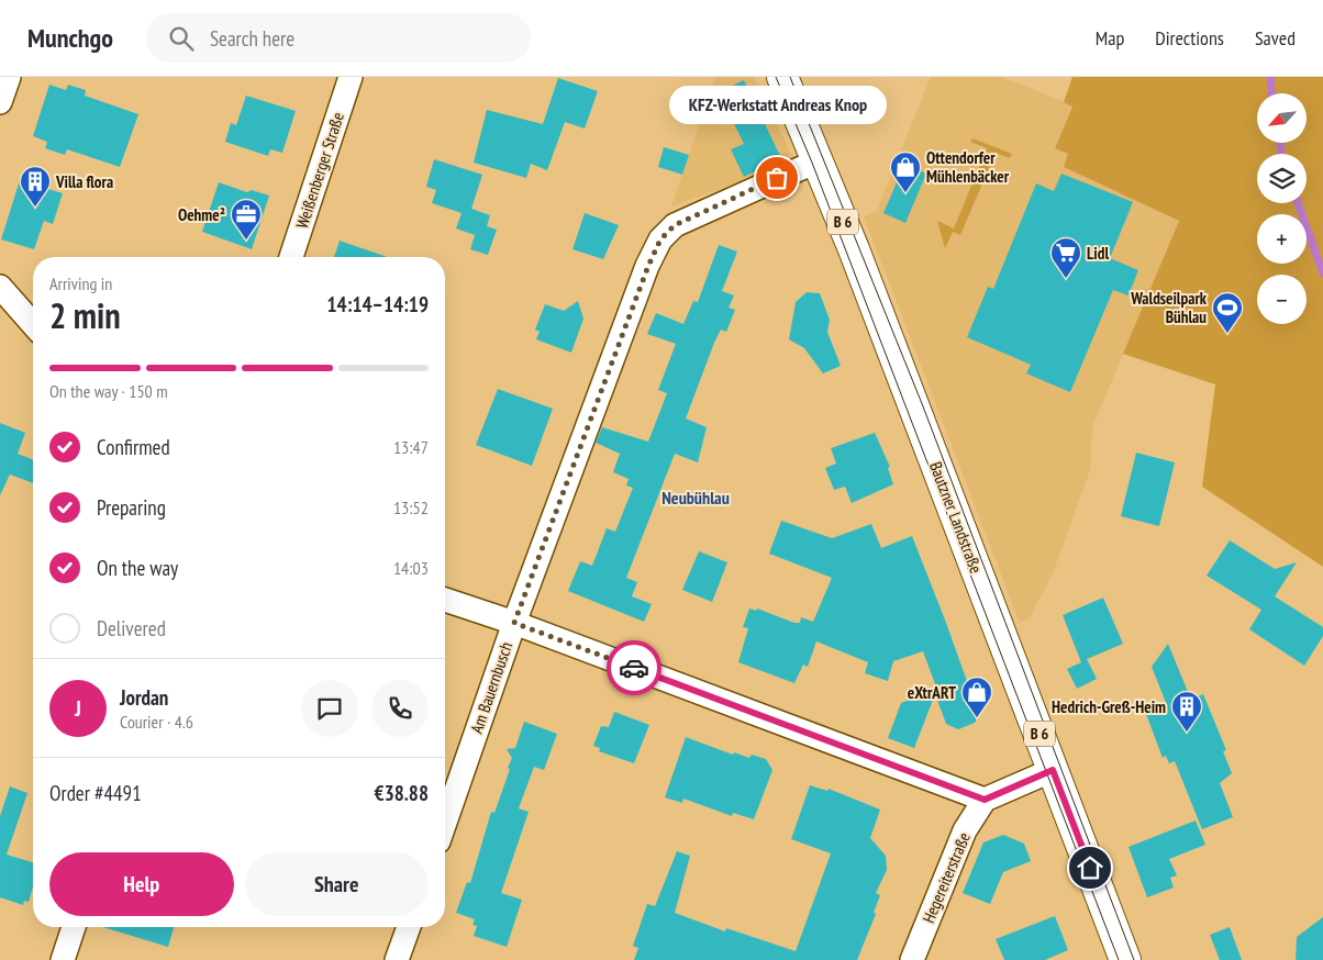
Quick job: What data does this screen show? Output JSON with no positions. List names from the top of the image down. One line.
{"streets":{"main road":["B 6","Bautzner Landstraße"],"street":["Weißenberger Straße","Am Bauernbusch","Hegereiterstraße"]},"crossings":[["Bautzner Landstraße","Am Bauernbusch"]],"districts":["Neubühlau"],"places":{"other":["KFZ-Werkstatt Andreas Knop"],"shop":["Ottendorfer Mühlenbäcker","eXtrART"],"building":["Villa flora","Hedrich-Greß-Heim"],"office":["Oehme²"],"supermarket":["Lidl"],"sports":["Waldseilpark Bühlau"]},"north":"bottom left","page":{"header":"Munchgo","search":"Search here","nav":["Map","Directions","Saved"],"bubble":"KFZ-Werkstatt Andreas Knop","map_buttons":["+","−"],"heading":["2 min","Arriving in","14:14–14:19"],"panel":["Jordan","Courier · 4.6","Order #4491","€38.88"],"bar":"On the way · 150 m","list":[["Confirmed","13:47"],["Preparing","13:52"],["On the way","14:03"],"Delivered"],"round":"J","buttons":["Help","Share"]}}
